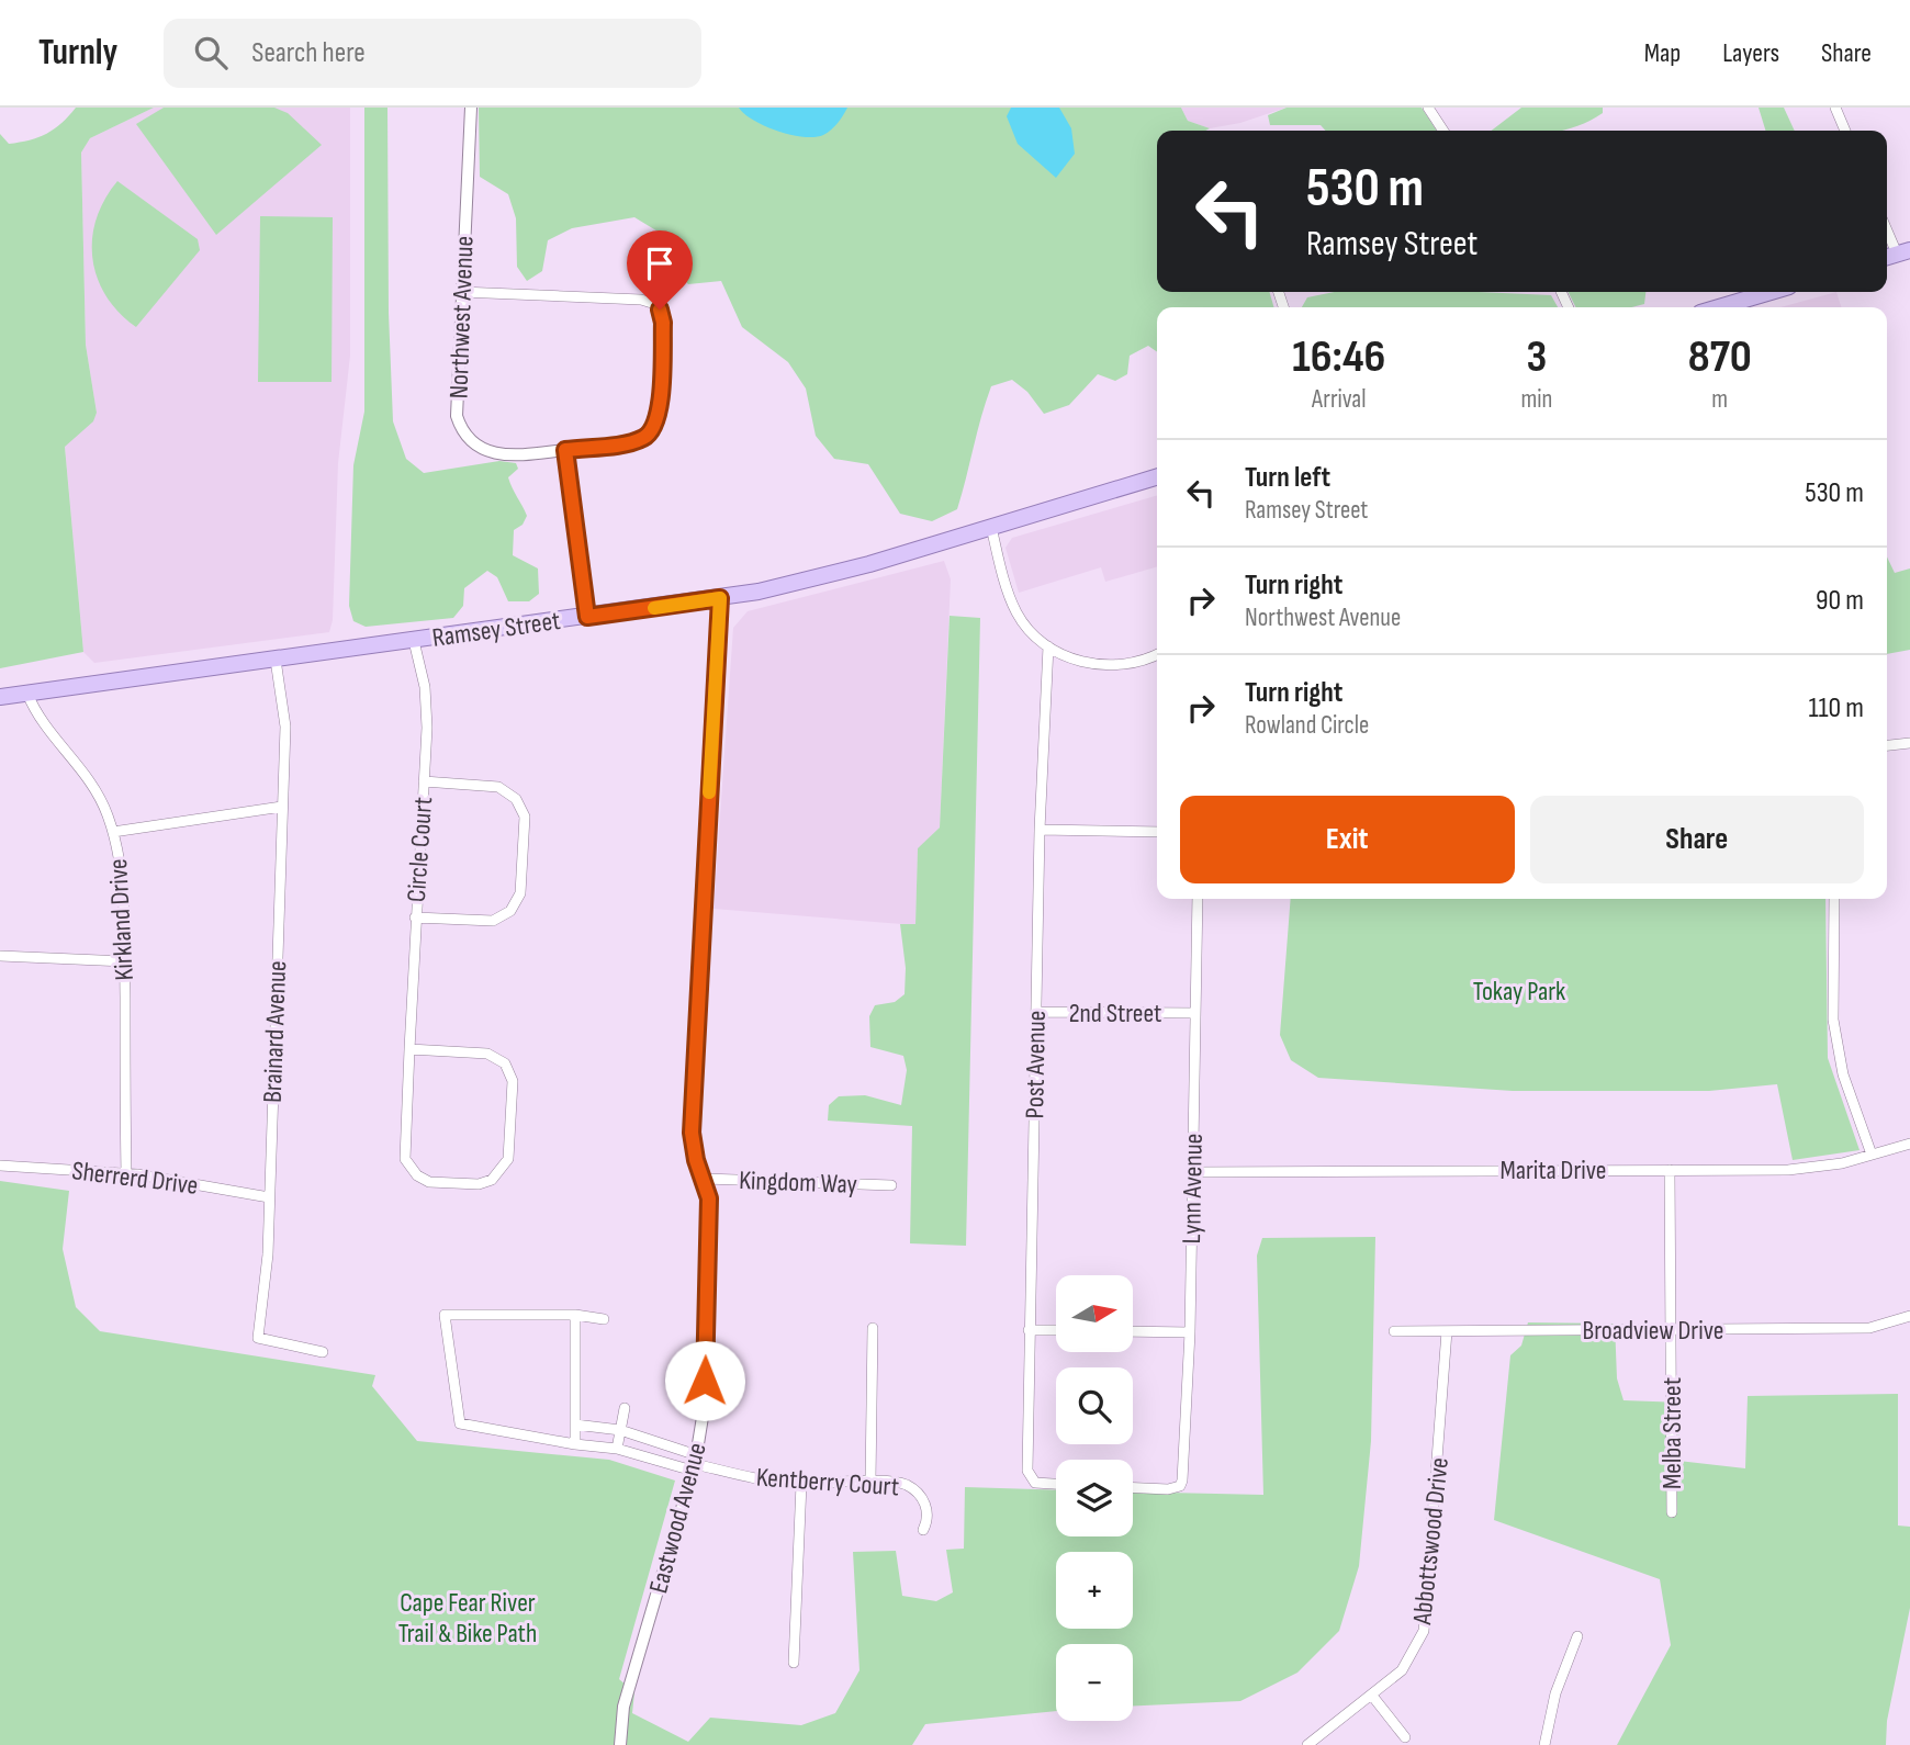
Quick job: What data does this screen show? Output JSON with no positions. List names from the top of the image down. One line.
{"streets":{"main road":["Ramsey Street"],"street":["Northwest Avenue","Circle Court","Kirkland Drive","2nd Street","Brainard Avenue","Post Avenue","Marita Drive","Sherrerd Drive","Kingdom Way","Lynn Avenue","Broadview Drive","Melba Street","Kentberry Court","Eastwood Avenue","Abbottswood Drive"]},"crossings":[["Ramsey Street","Circle Court"],["Ramsey Street","Kirkland Drive"],["Ramsey Street","Brainard Avenue"],["Ramsey Street","Eastwood Avenue"],["Kirkland Drive","Sherrerd Drive"],["2nd Street","Post Avenue"],["2nd Street","Lynn Avenue"],["Brainard Avenue","Sherrerd Drive"],["Marita Drive","Lynn Avenue"],["Marita Drive","Melba Street"],["Kingdom Way","Eastwood Avenue"],["Broadview Drive","Melba Street"],["Broadview Drive","Abbottswood Drive"],["Kentberry Court","Eastwood Avenue"]],"parks":["Tokay Park","Cape Fear River Trail & Bike Path"],"north":"right","page":{"header":"Turnly","search":"Search here","nav":["Map","Layers","Share"],"turn":["530 m","Ramsey Street"],"eta":["16:46","Arrival","3","min","870","m"],"list":[{"name":"Turn left","note":"Ramsey Street","value":"530 m"},{"name":"Turn right","note":"Northwest Avenue","value":"90 m"},{"name":"Turn right","note":"Rowland Circle","value":"110 m"}],"buttons":["Exit","Share"],"map_buttons":["+","−"]}}
